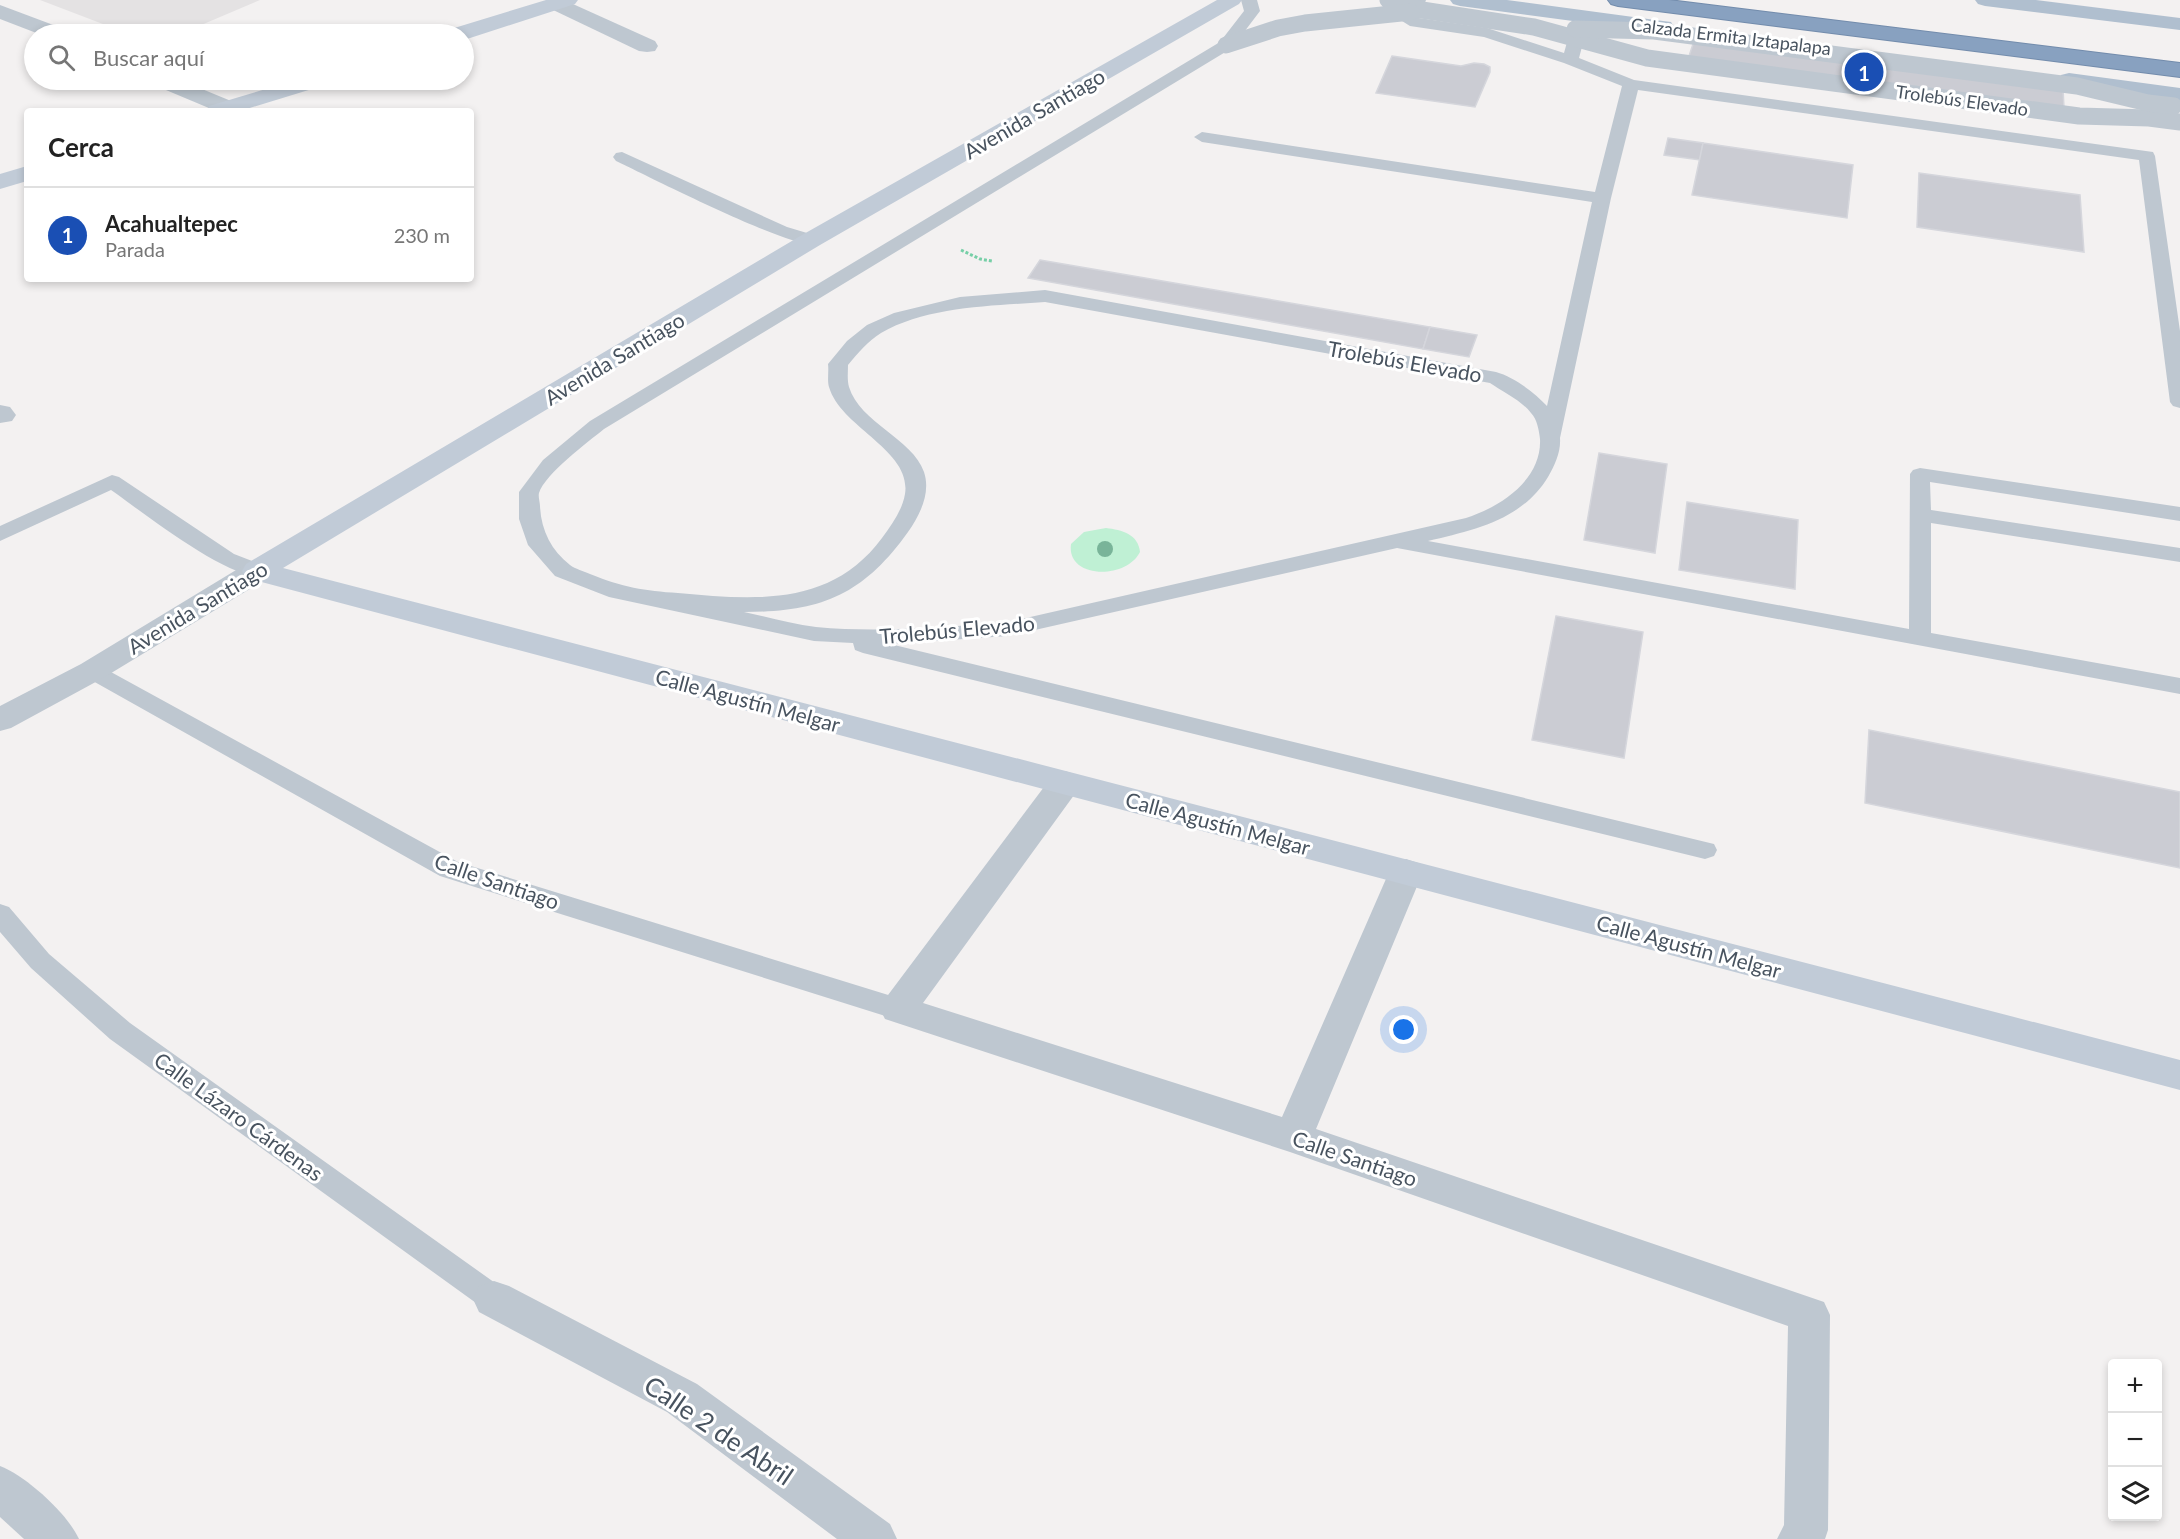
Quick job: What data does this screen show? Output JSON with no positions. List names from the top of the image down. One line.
{"streets":{"main road":["Calzada Ermita Iztapalapa"],"street":["Avenida Santiago","Calle Agustín Melgar","Calle Santiago","Calle 2 de Abril"],"lane":["Trolebús Elevado","Calle Lázaro Cárdenas"]},"crossings":[["Avenida Santiago","Calle Agustín Melgar"],["Avenida Santiago","Calle Santiago"],["Calle Lázaro Cárdenas","Calle 2 de Abril"]],"page":{"search":"Buscar aquí","pins":"1","heading":"Cerca","list":[{"mark":"1","name":"Acahualtepec","note":"Parada","value":"230 m"}],"map_buttons":["+","−"]}}
